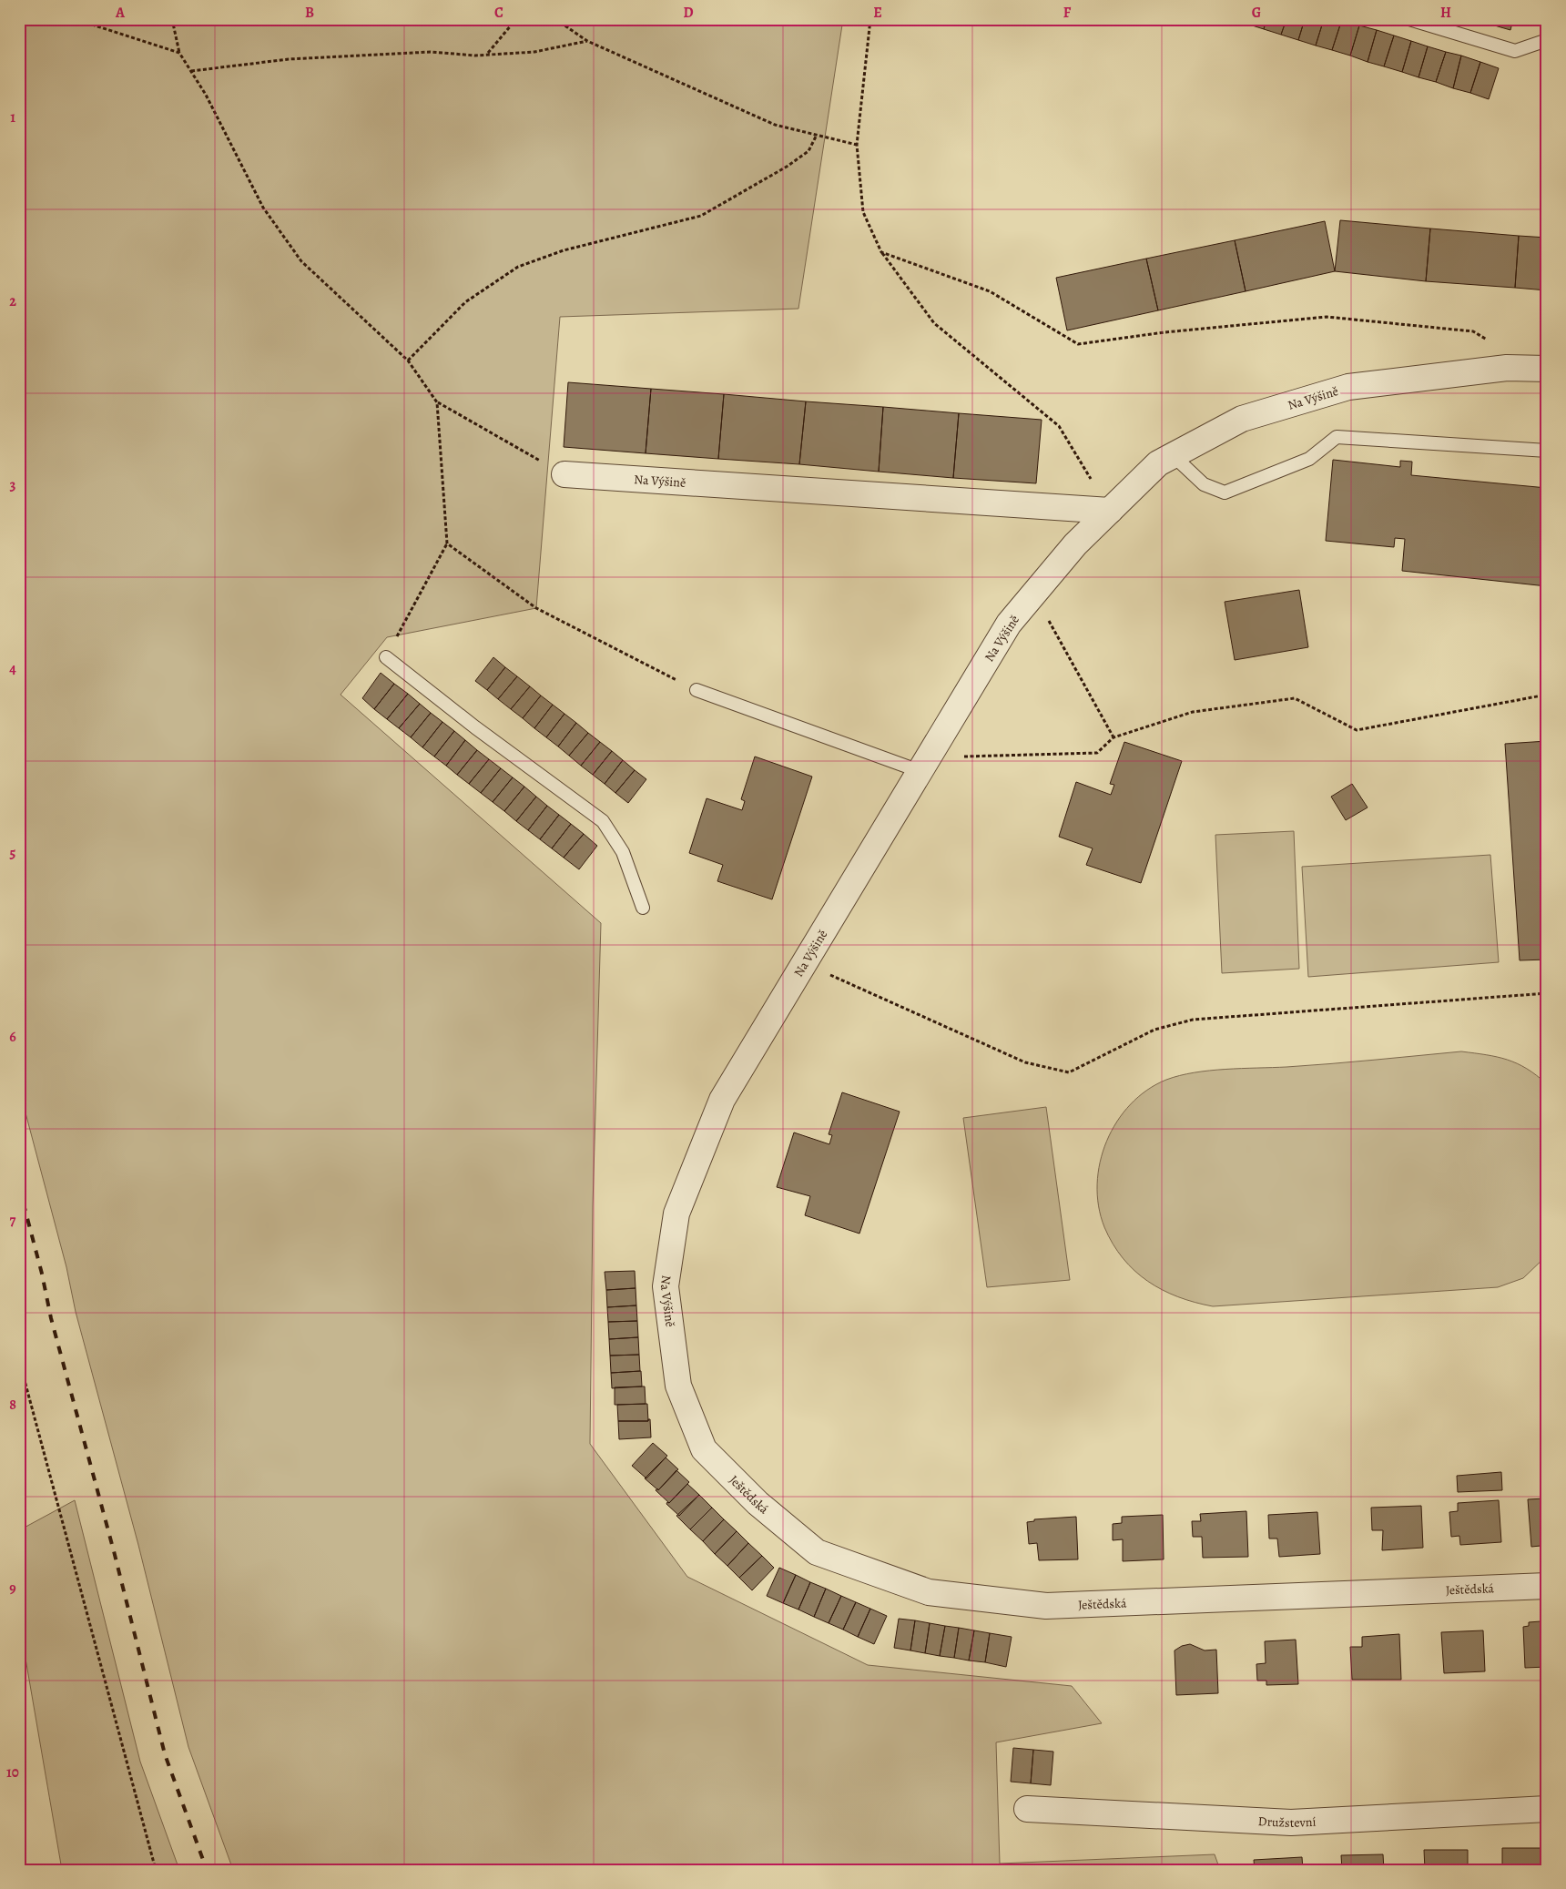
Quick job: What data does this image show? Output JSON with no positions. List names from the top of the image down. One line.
{"streets":{"street":["Na Výšině","Ještědská","Družstevní"]},"crossings":[["Na Výšině","Ještědská"]],"grid":{"columns":["A","B","C","D","E","F","G","H"],"rows":["1","2","3","4","5","6","7","8","9","10"]}}
